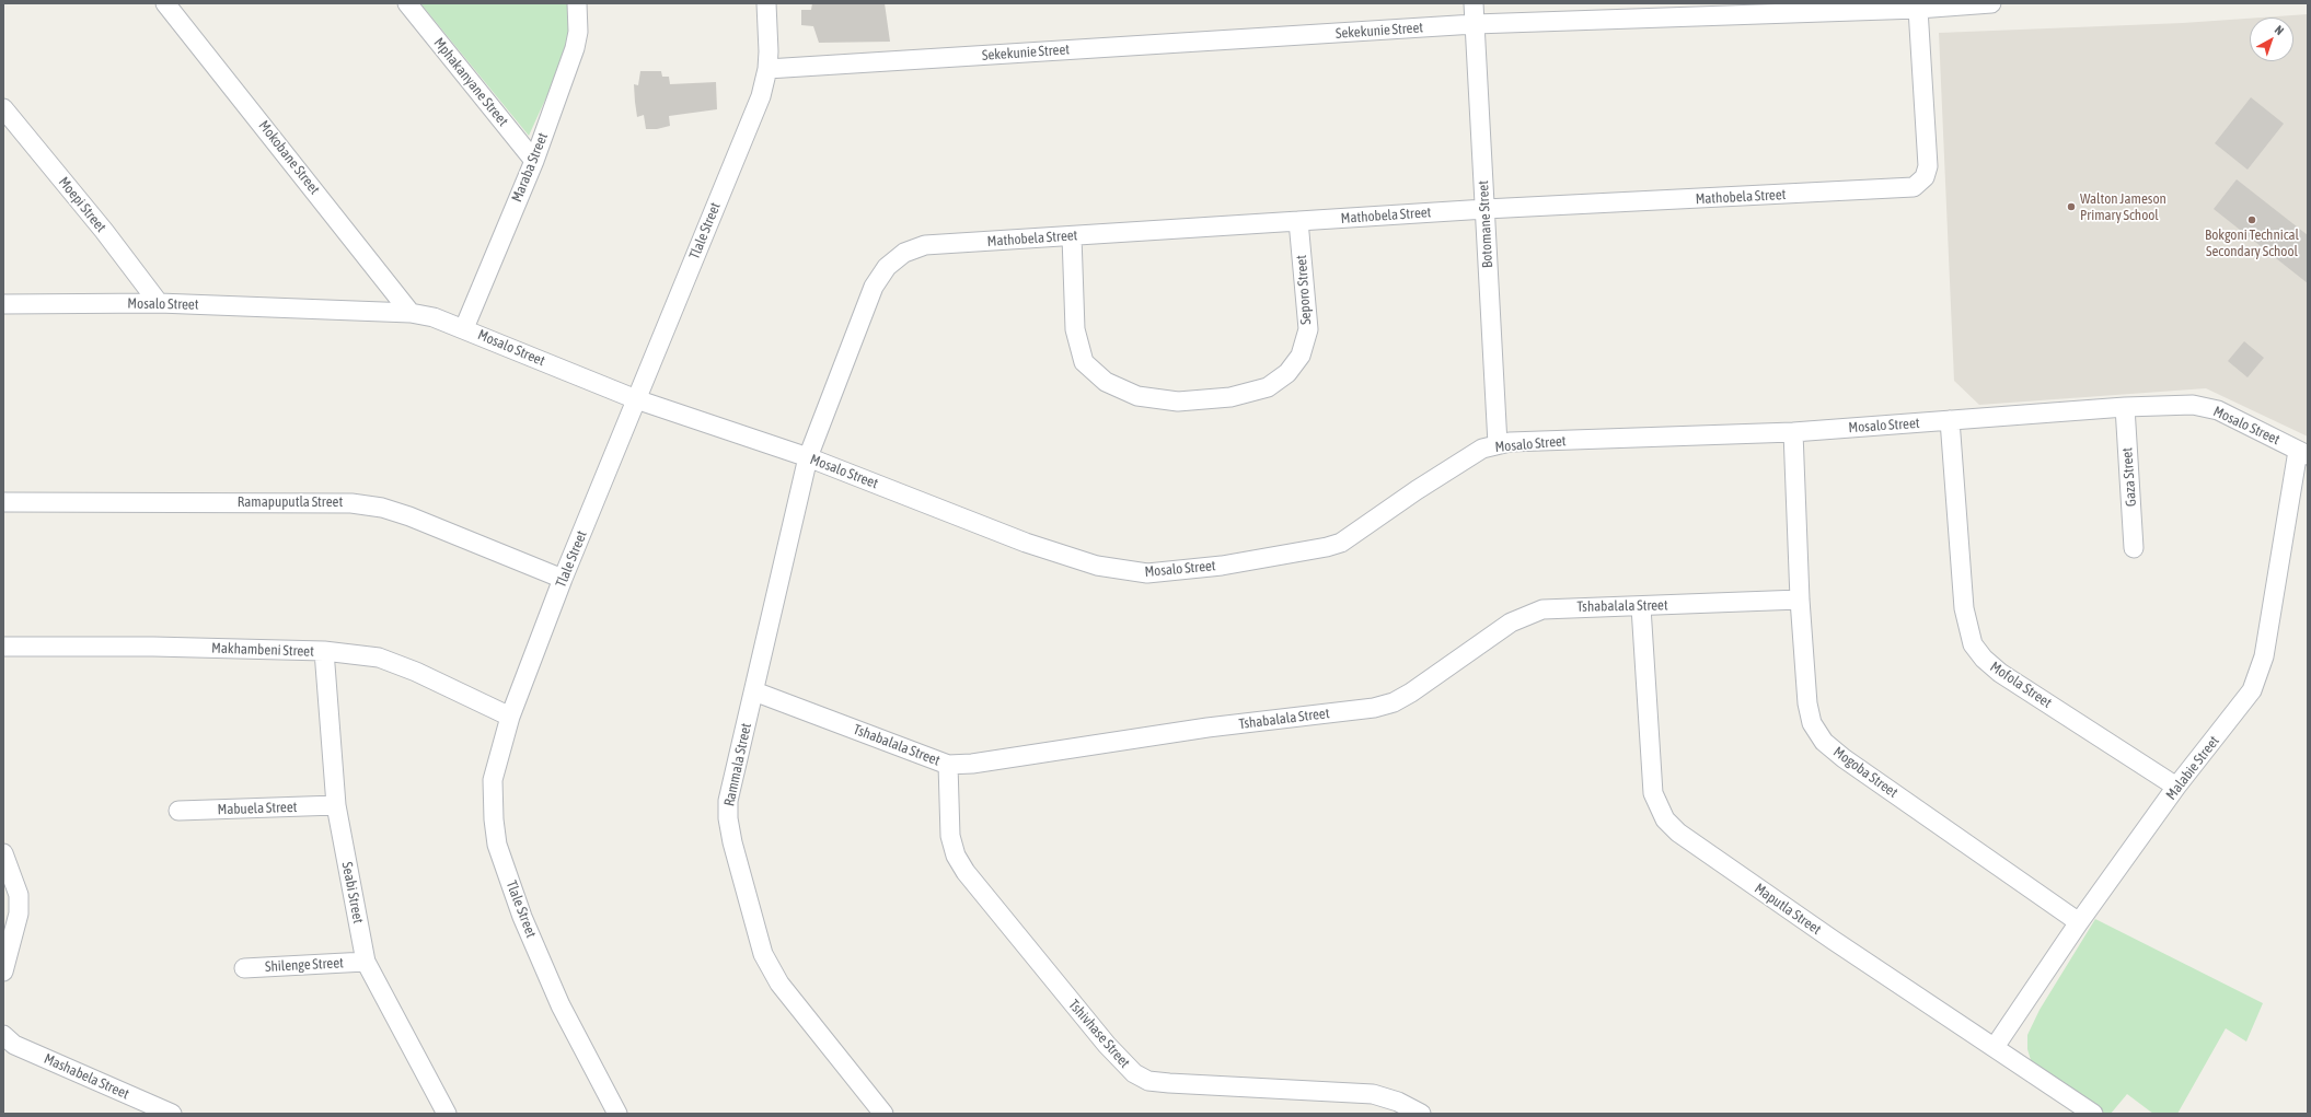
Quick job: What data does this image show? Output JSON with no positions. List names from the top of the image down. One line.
{"streets":{"street":["Sekekunie Street","Mphakanyane Street","Mokobane Street","Maraba Street","Mathobela Street","Moepi Street","Botomane Street","Tlale Street","Seporo Street","Mosalo Street","Gaza Street","Ramapuputla Street","Tshabalala Street","Makhambeni Street","Mofola Street","Rammala Street","Malabie Street","Mogoba Street","Mabuela Street","Seabi Street","Maputla Street","Shilenge Street","Tshivhase Street","Mashabela Street"]},"crossings":[["Sekekunie Street","Mathobela Street"],["Sekekunie Street","Botomane Street"],["Sekekunie Street","Tlale Street"],["Mphakanyane Street","Maraba Street"],["Mokobane Street","Mosalo Street"],["Maraba Street","Mosalo Street"],["Mathobela Street","Botomane Street"],["Mathobela Street","Seporo Street"],["Mathobela Street","Mosalo Street"],["Mathobela Street","Rammala Street"],["Moepi Street","Mosalo Street"],["Botomane Street","Mosalo Street"],["Tlale Street","Mosalo Street"],["Tlale Street","Ramapuputla Street"],["Tlale Street","Makhambeni Street"],["Mosalo Street","Gaza Street"],["Mosalo Street","Mofola Street"],["Mosalo Street","Rammala Street"],["Mosalo Street","Malabie Street"],["Mosalo Street","Mogoba Street"],["Tshabalala Street","Rammala Street"],["Tshabalala Street","Mogoba Street"],["Tshabalala Street","Maputla Street"],["Tshabalala Street","Tshivhase Street"],["Makhambeni Street","Seabi Street"],["Mofola Street","Malabie Street"],["Malabie Street","Mogoba Street"],["Malabie Street","Maputla Street"],["Mabuela Street","Seabi Street"],["Seabi Street","Shilenge Street"]],"places":["Walton Jameson Primary School","Bokgoni Technical Secondary School"],"north":"top right"}
